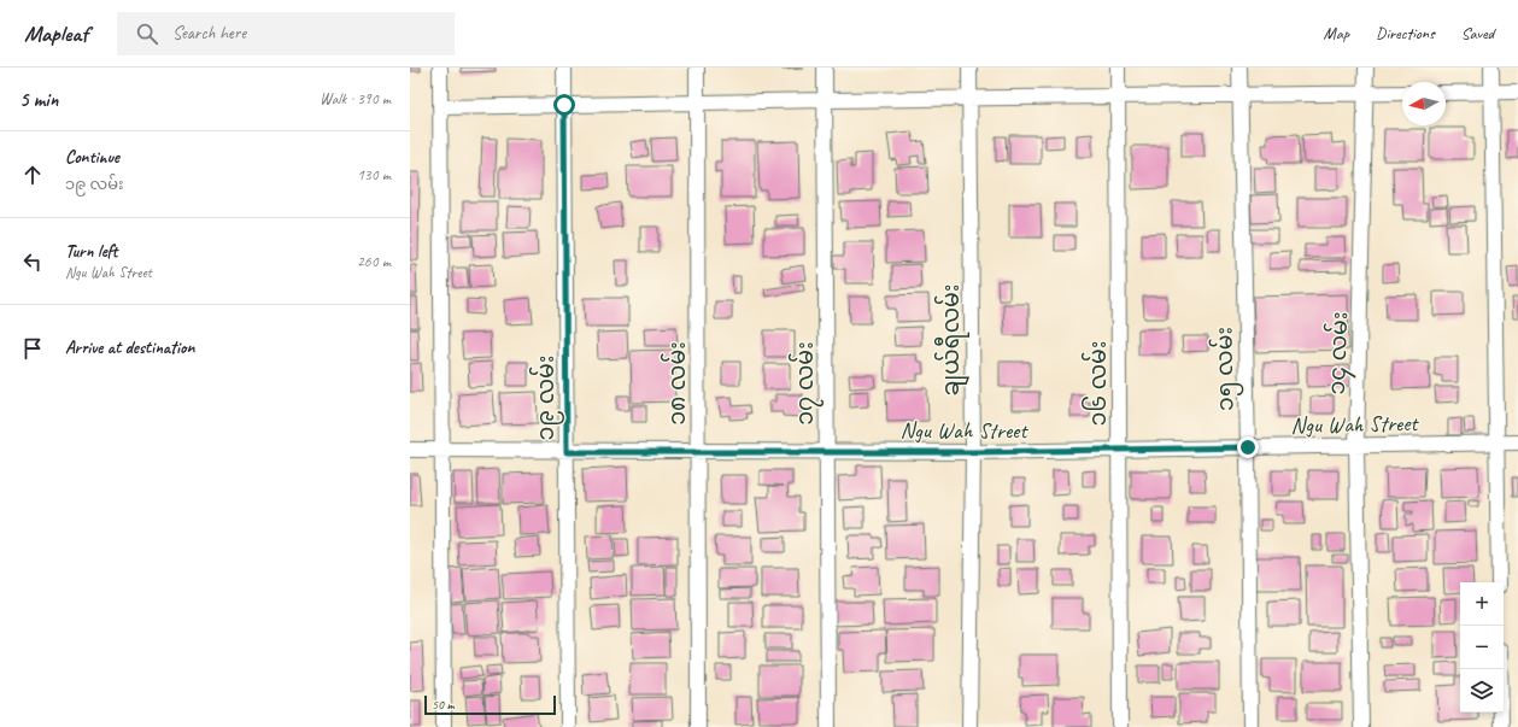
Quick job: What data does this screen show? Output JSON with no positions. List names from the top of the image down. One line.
{"streets":{"street":["ချယ်ရီလမ်း","၁၄ လမ်း","၁၅ လမ်း","၁၈ လမ်း","၁၇ လမ်း","၁၆ လမ်း","၁၉ လမ်း","Ngu Wah Street"]},"crossings":[["ချယ်ရီလမ်း","Ngu Wah Street"],["၁၄ လမ်း","Ngu Wah Street"],["၁၅ လမ်း","Ngu Wah Street"],["၁၈ လမ်း","Ngu Wah Street"],["၁၇ လမ်း","Ngu Wah Street"],["၁၆ လမ်း","Ngu Wah Street"],["၁၉ လမ်း","Ngu Wah Street"]],"scale_bar":"50 m","north":"left","page":{"header":"Mapleaf","search":"Search here","nav":["Map","Directions","Saved"],"heading":["5 min","Walk · 390 m"],"list":[["Continue","၁၉ လမ်း","130 m"],["Turn left","Ngu Wah Street","260 m"],"Arrive at destination"],"map_buttons":["+","−"],"scale":"50 m"}}
